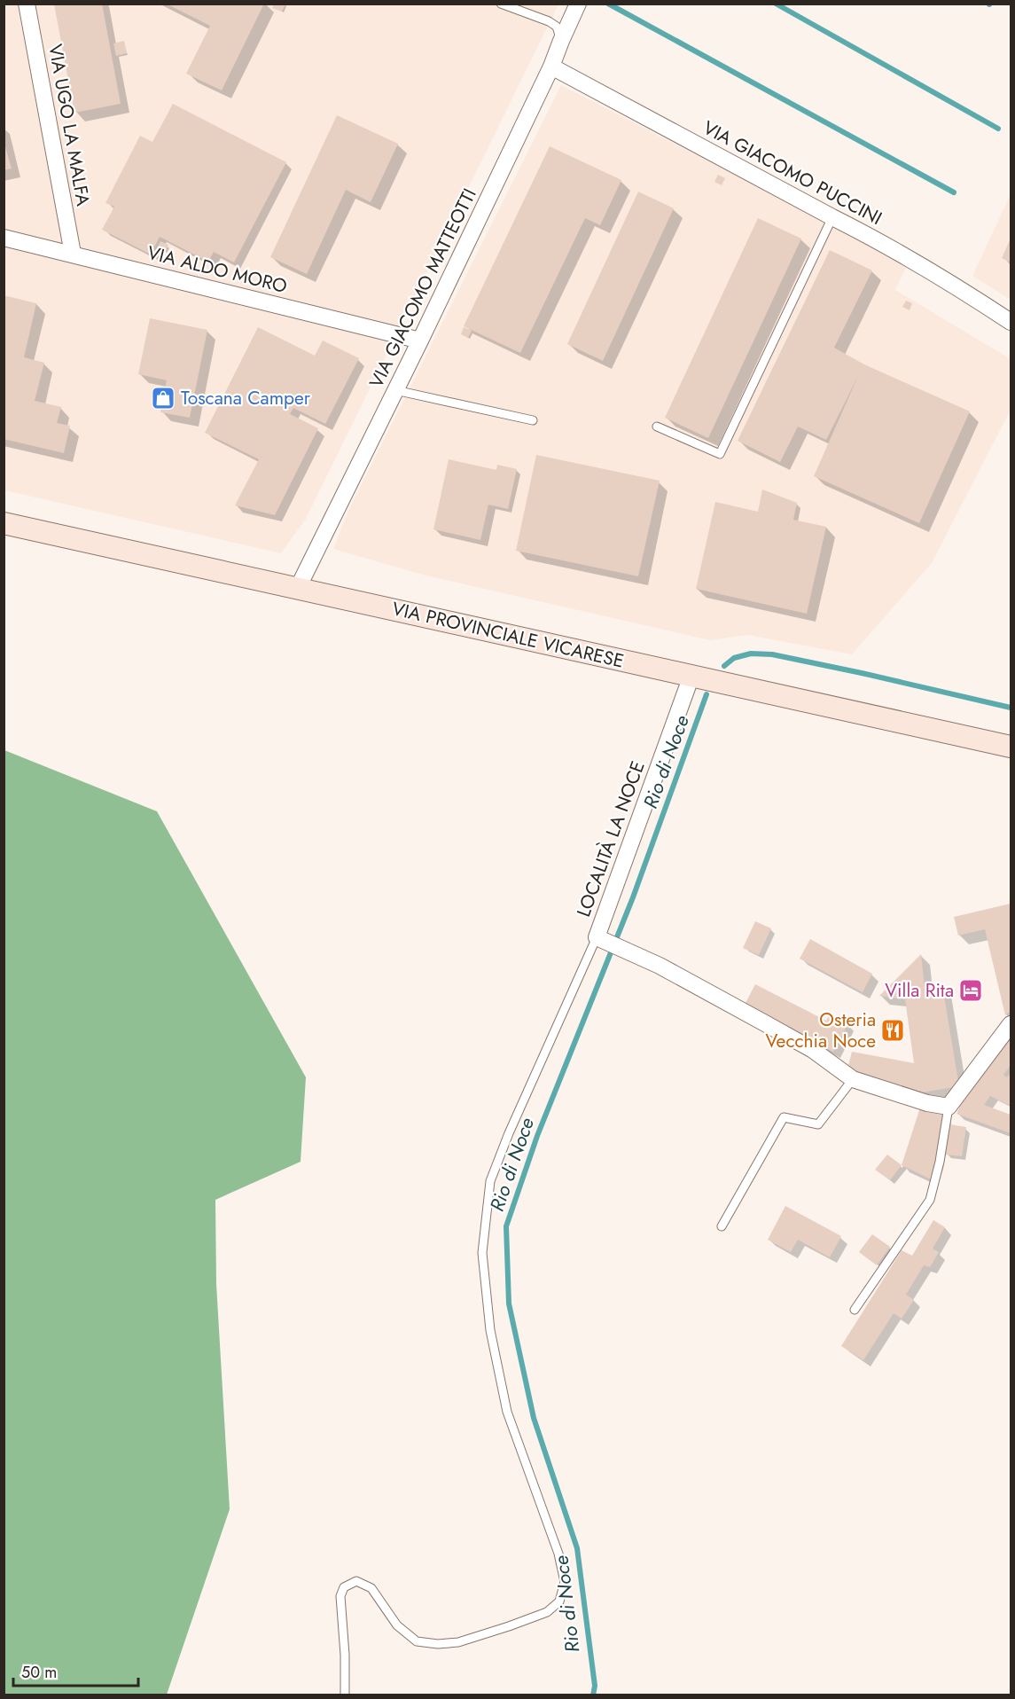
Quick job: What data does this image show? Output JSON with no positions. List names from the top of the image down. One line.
{"streets":{"main road":["VIA PROVINCIALE VICARESE"],"street":["VIA UGO LA MALFA","VIA GIACOMO PUCCINI","VIA ALDO MORO","VIA GIACOMO MATTEOTTI","LOCALITÀ LA NOCE"]},"crossings":[["VIA UGO LA MALFA","VIA ALDO MORO"],["VIA GIACOMO PUCCINI","VIA GIACOMO MATTEOTTI"],["VIA ALDO MORO","VIA GIACOMO MATTEOTTI"],["VIA GIACOMO MATTEOTTI","VIA PROVINCIALE VICARESE"],["VIA PROVINCIALE VICARESE","LOCALITÀ LA NOCE"]],"water":["Rio di Noce"],"places":{"shop":["Toscana Camper"],"hotel":["Villa Rita"],"restaurant":["Osteria Vecchia Noce"]},"scale_bar":"50 m"}
